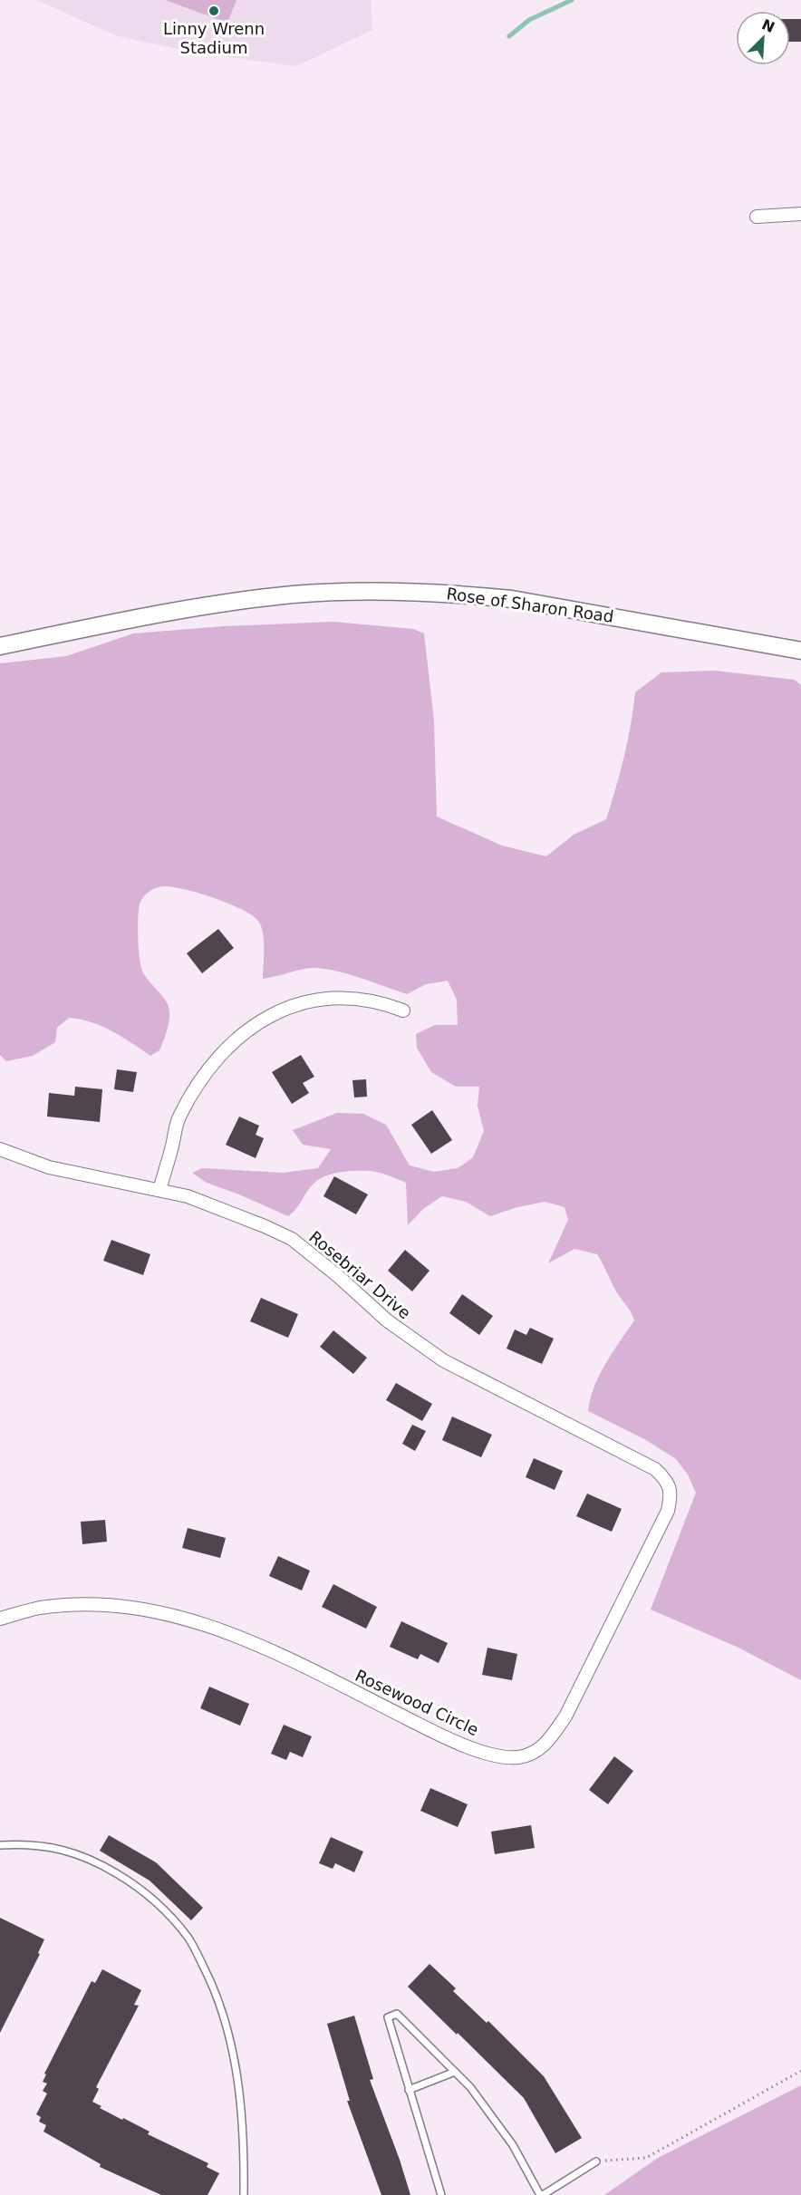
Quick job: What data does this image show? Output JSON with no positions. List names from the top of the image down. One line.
{"streets":{"street":["Rose of Sharon Road","Rosebriar Drive","Rosewood Circle"]},"crossings":[["Rosebriar Drive","Rosewood Circle"]],"places":["Linny Wrenn Stadium"],"north":"top right"}
